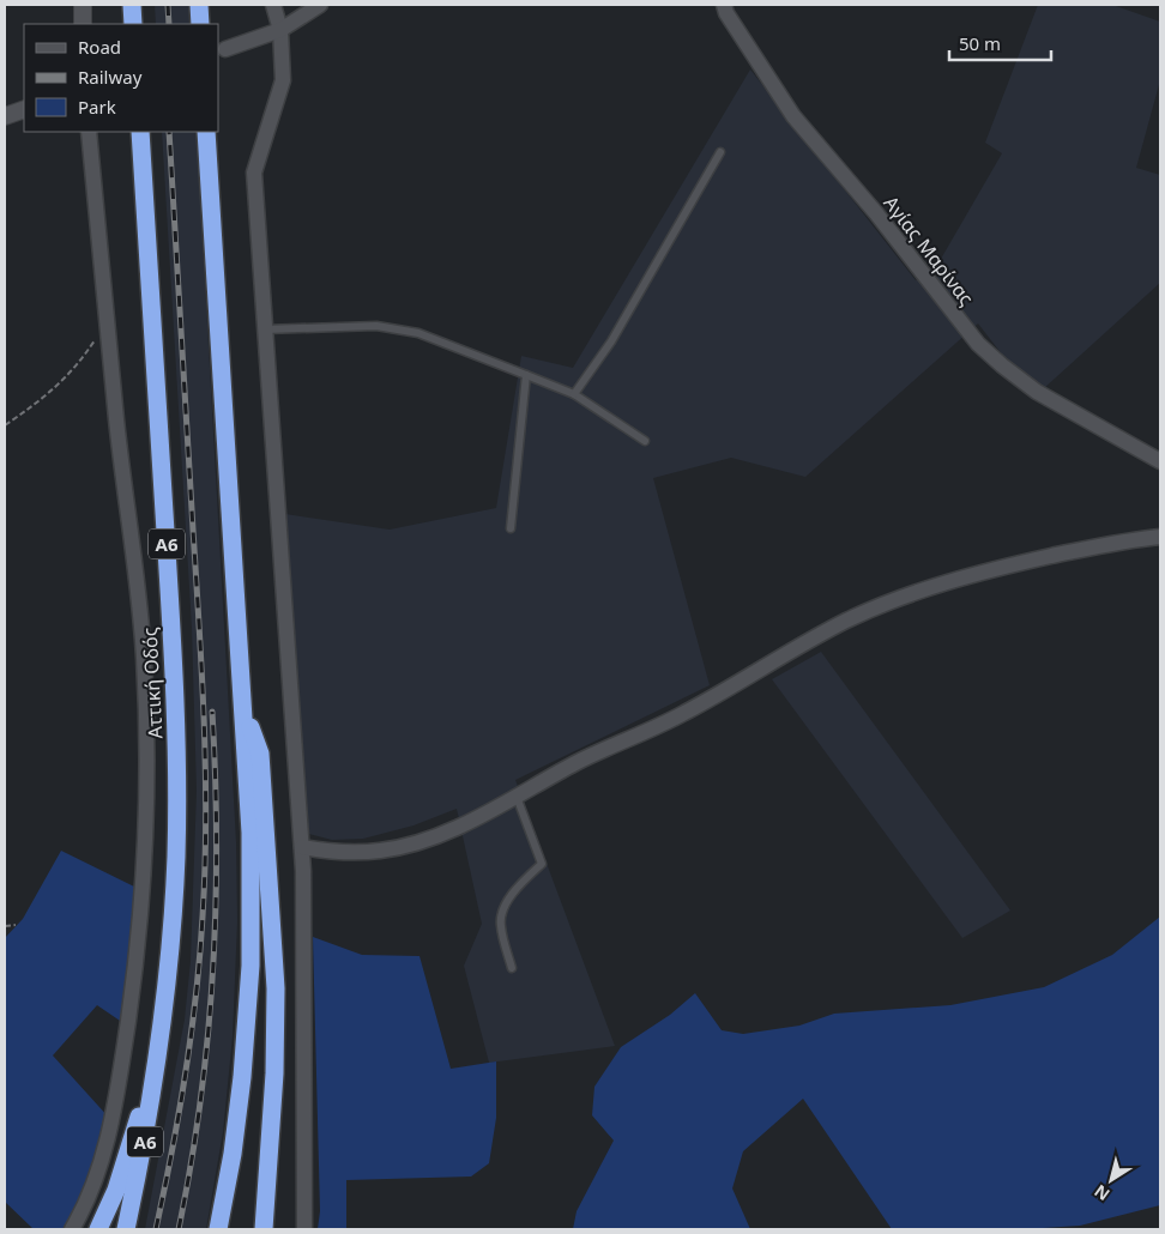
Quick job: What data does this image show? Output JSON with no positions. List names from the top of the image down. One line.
{"streets":{"highway":["Α6","Αττική Οδός"],"street":["Αγίας Μαρίνας"]},"legend":["Road","Railway","Park"],"scale_bar":"50 m","north":"bottom left"}
